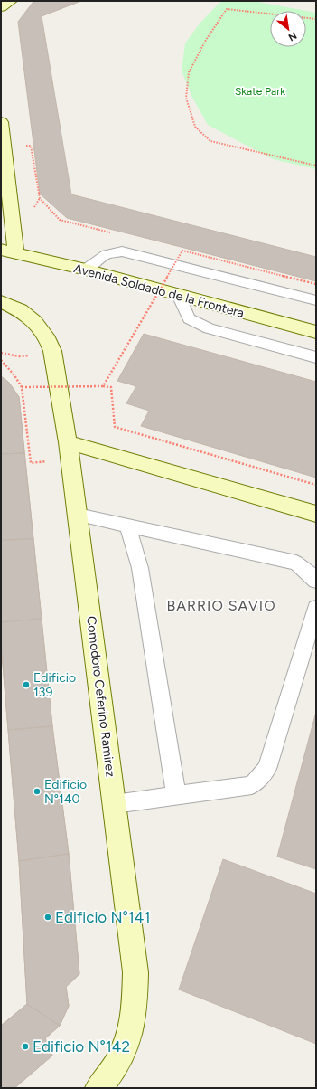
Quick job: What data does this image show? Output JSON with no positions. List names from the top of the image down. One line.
{"streets":{"street":["Avenida Soldado de la Frontera","Comodoro Ceferino Ramirez"]},"districts":["BARRIO SAVIO"],"parks":["Skate Park"],"places":["Edificio 139","Edificio N°140","Edificio N°141","Edificio N°142"],"north":"bottom right"}
